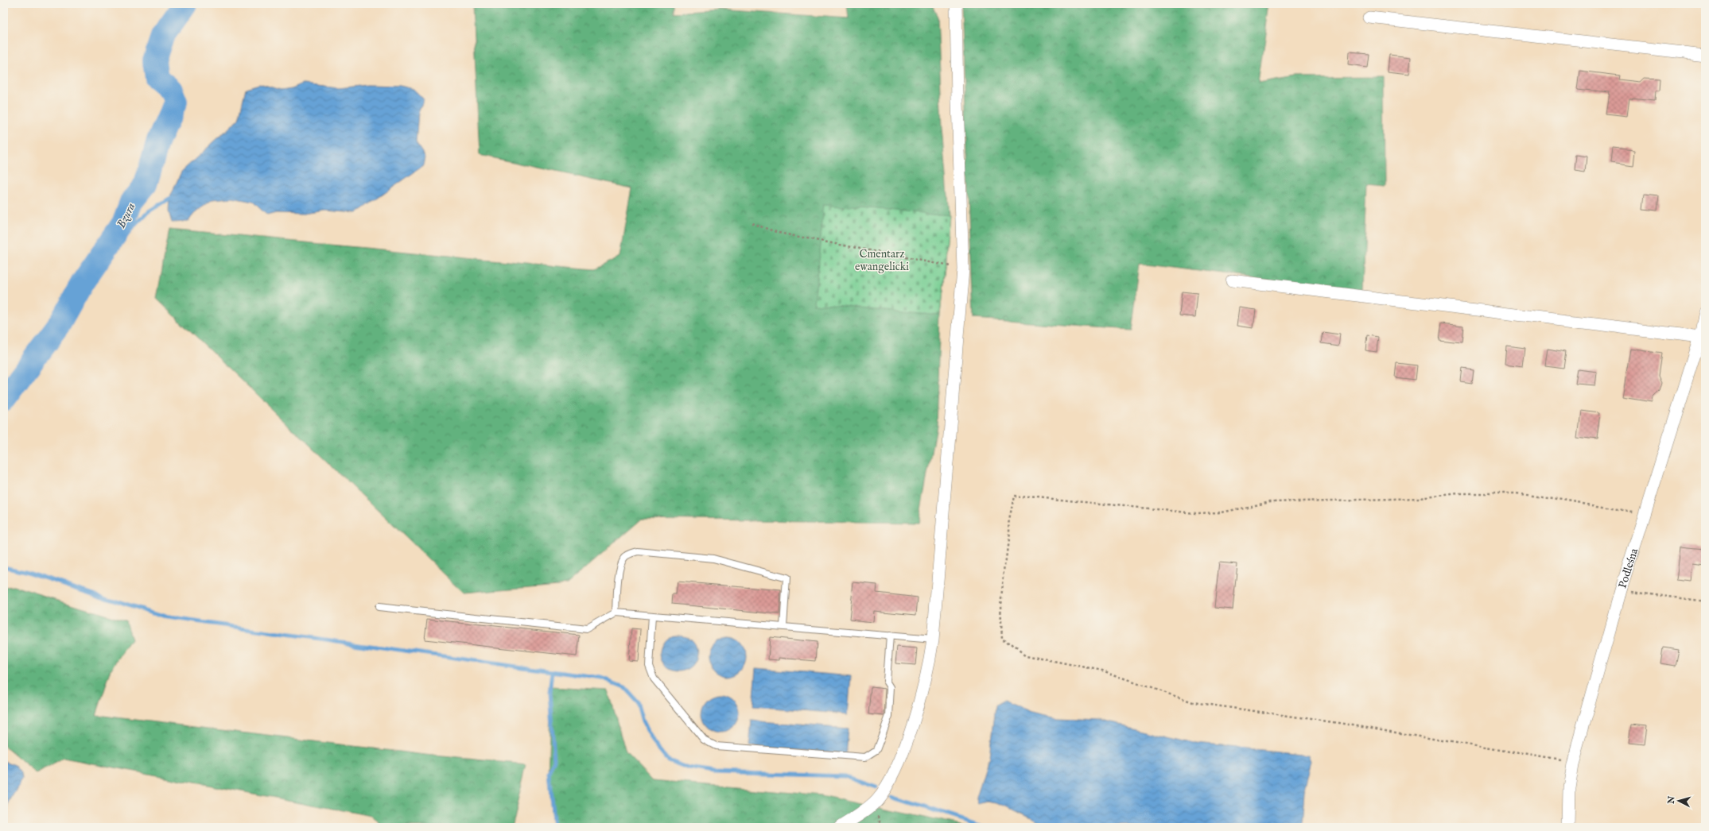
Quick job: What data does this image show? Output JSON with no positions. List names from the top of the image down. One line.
{"streets":{"street":["Podleśna"]},"water":["Bzura"],"parks":["Cmentarz ewangelicki"],"north":"left"}
